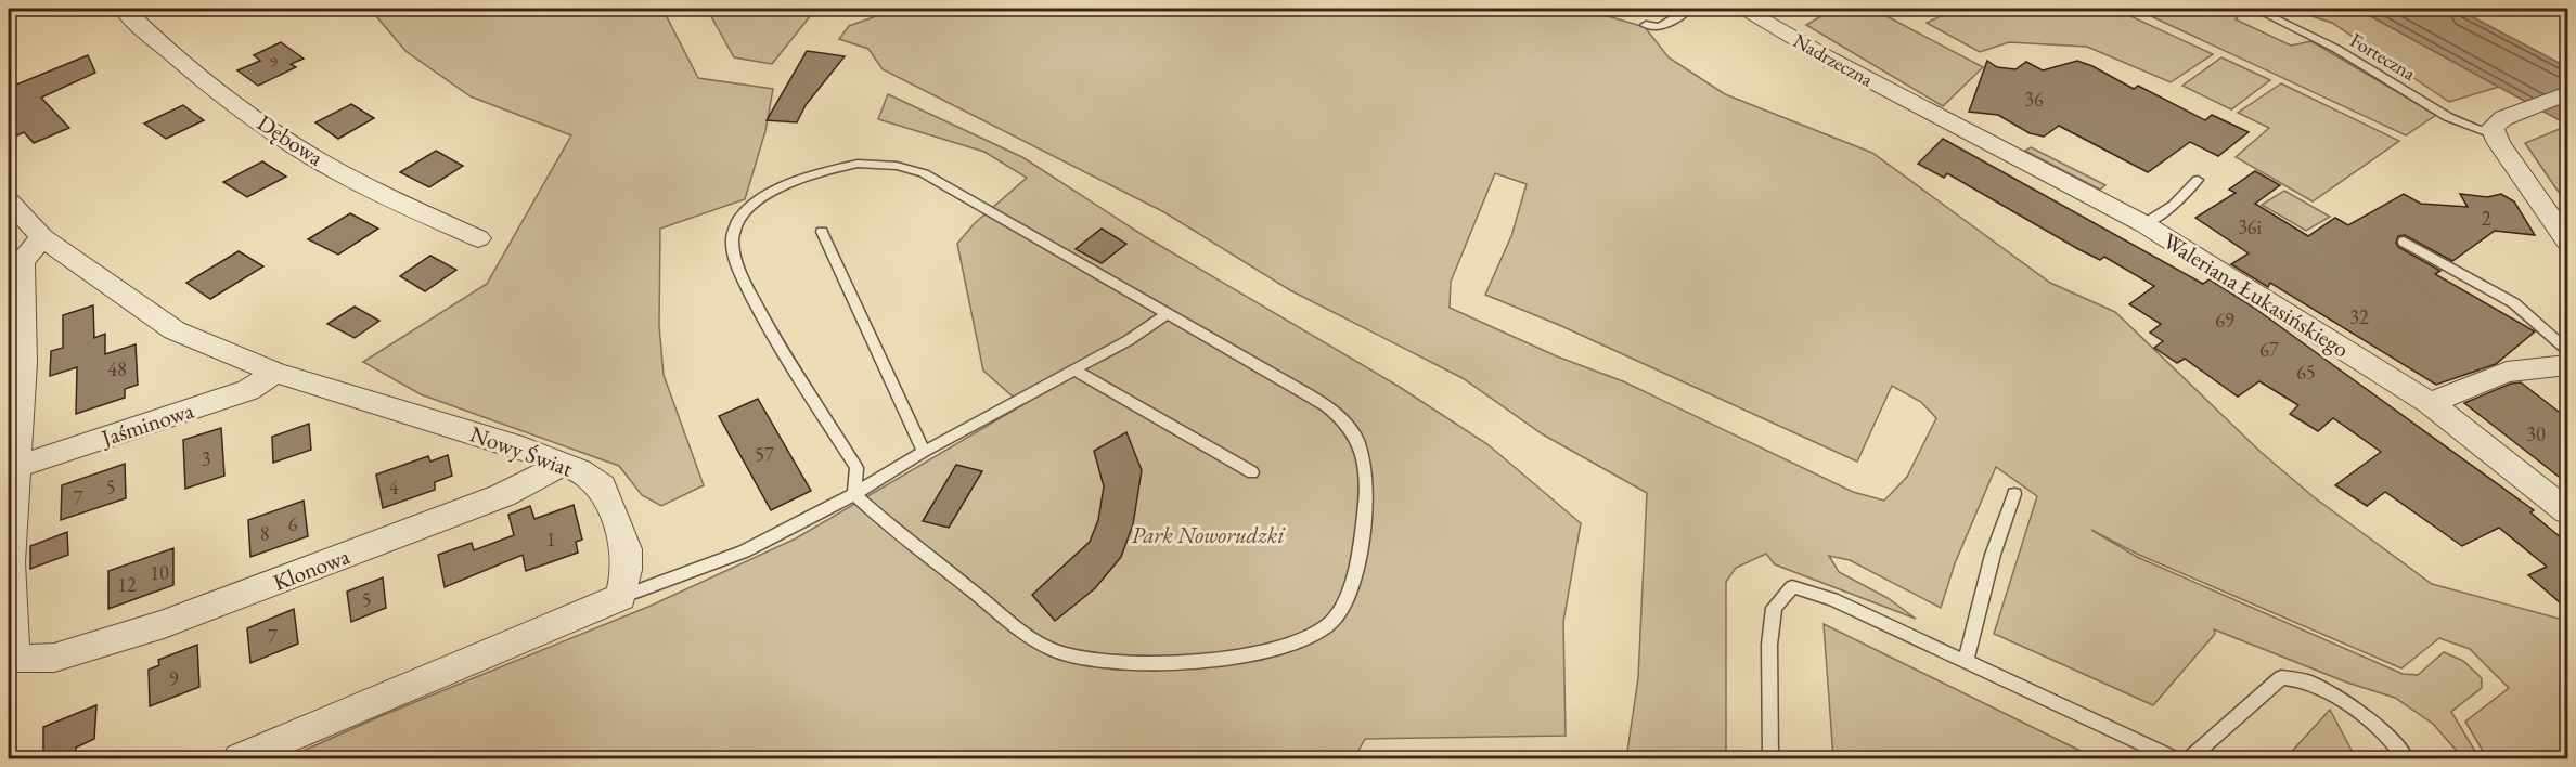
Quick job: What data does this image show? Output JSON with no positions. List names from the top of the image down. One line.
{"streets":{"street":["Nadrzeczna","Dębowa","Waleriana Łukasińskiego","Jaśminowa","Nowy Świat","Klonowa"],"lane":["Forteczna"]},"crossings":[["Nadrzeczna","Waleriana Łukasińskiego"],["Jaśminowa","Nowy Świat"],["Jaśminowa","Klonowa"],["Nowy Świat","Klonowa"]],"parks":["Park Noworudzki"],"house_numbers":["9","36","2","36i","32","69","67","48","65","30","57","3","5","4","7","6","8","1","10","12","5","7","9"]}
